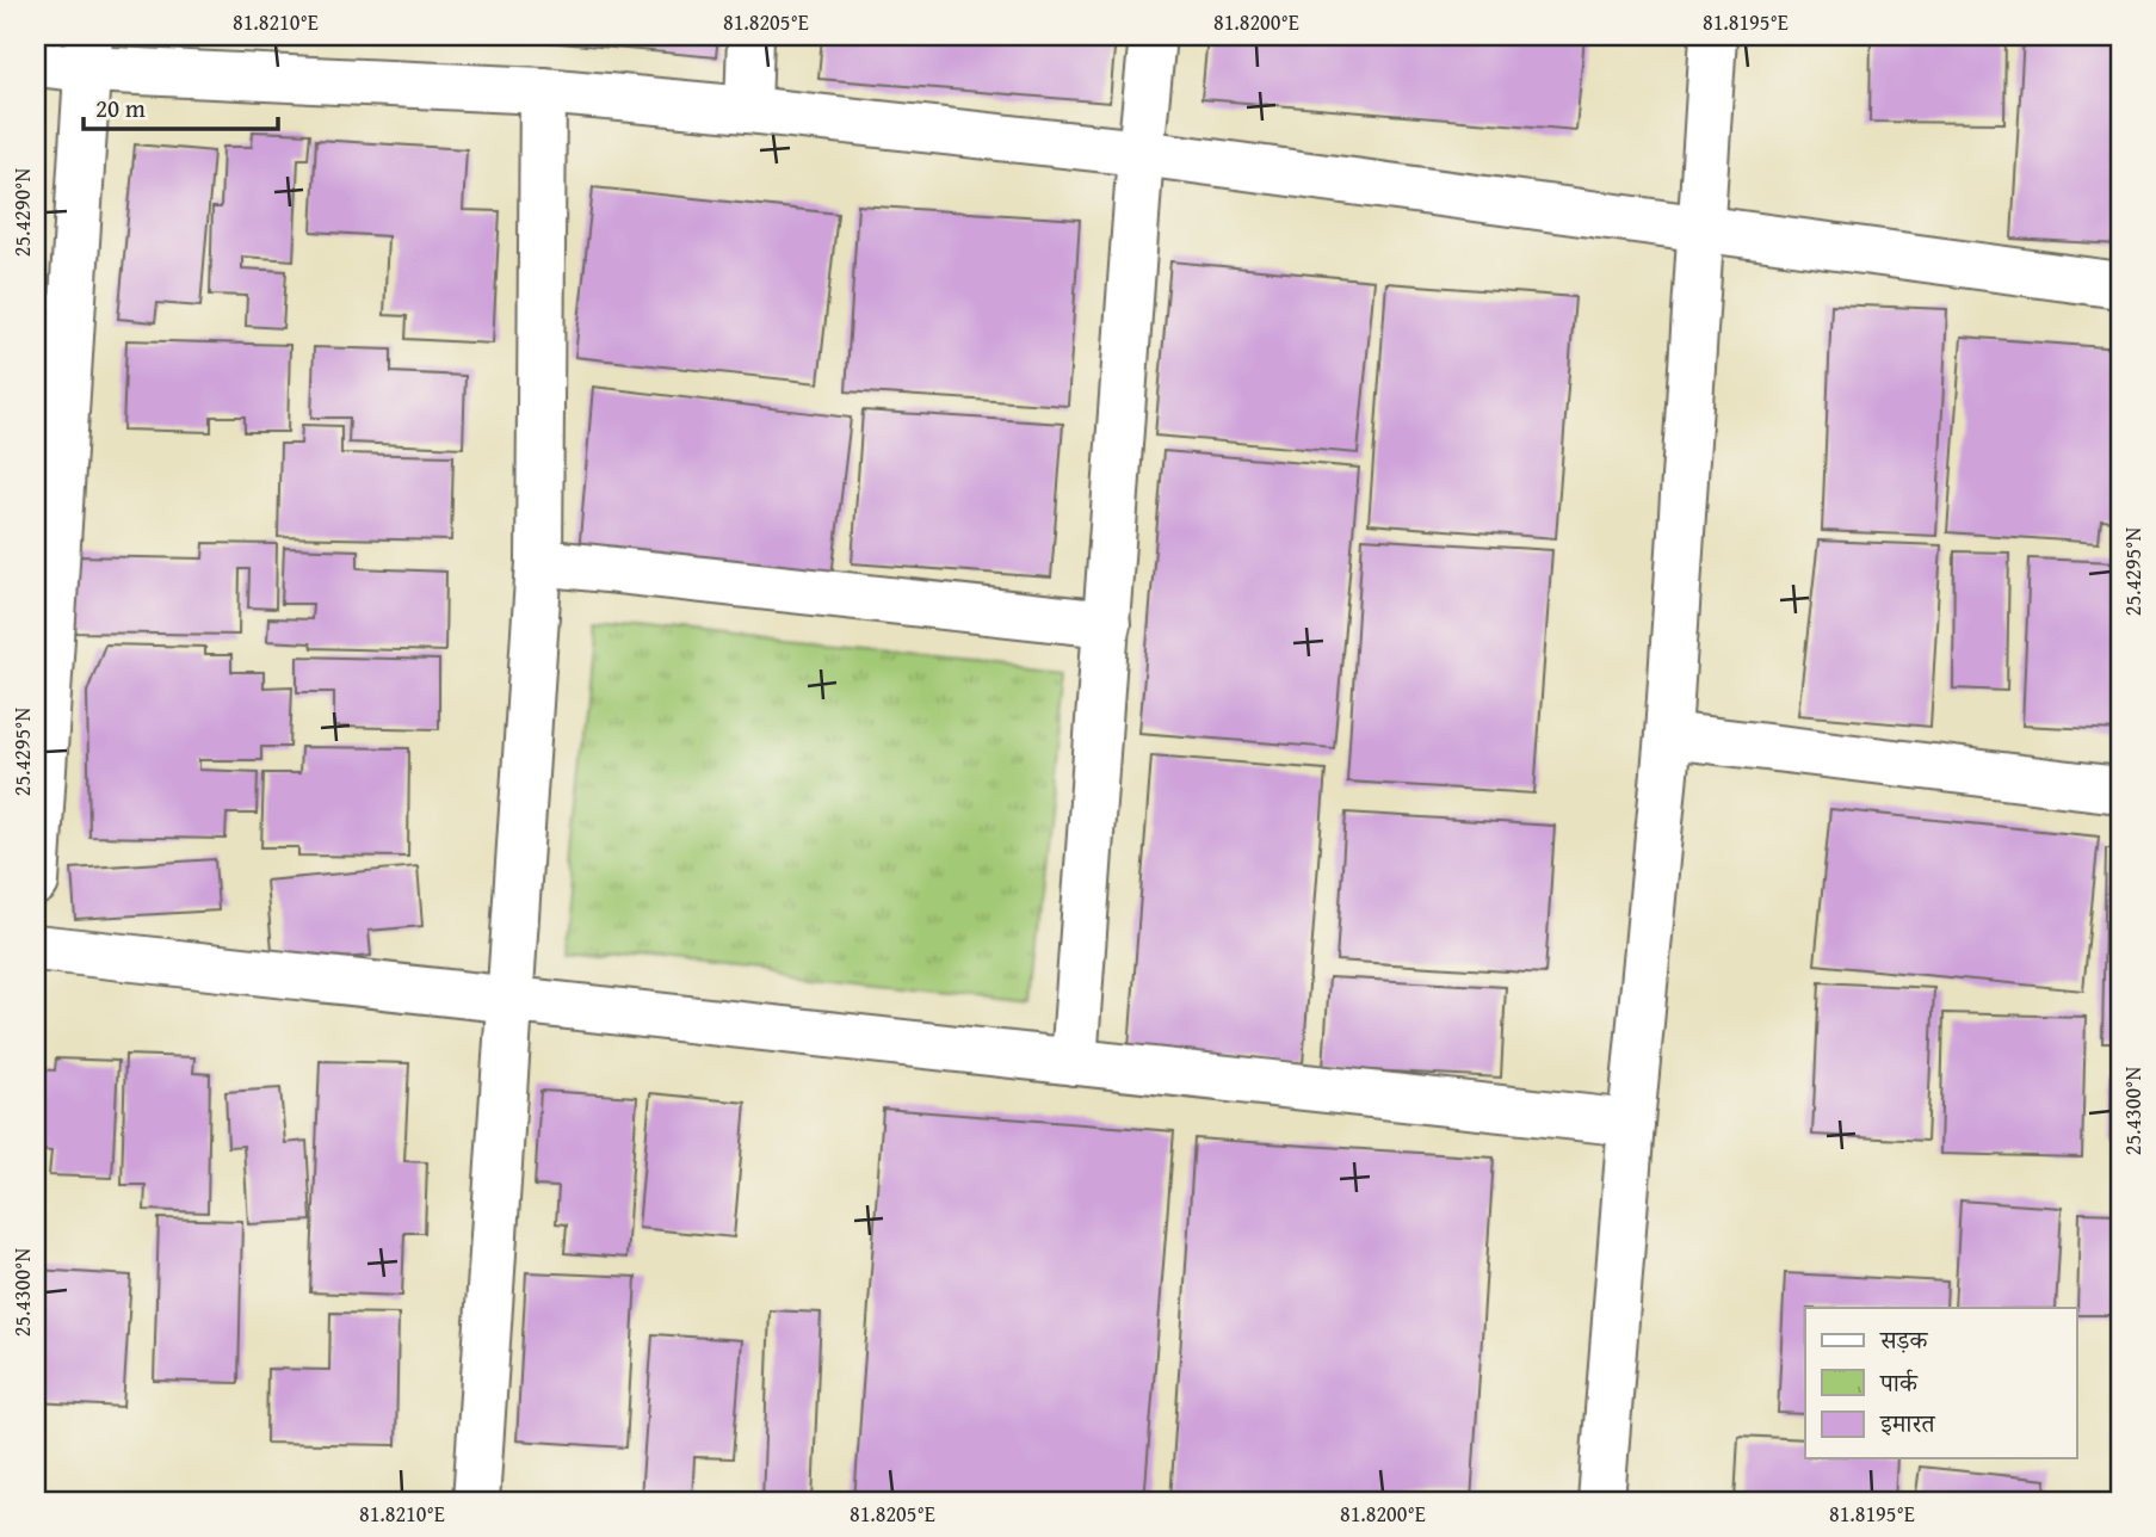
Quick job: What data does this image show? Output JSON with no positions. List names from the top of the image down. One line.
{"legend":["सड़क","पार्क","इमारत"],"scale_bar":"20 m","coordinates":["81.8210°E","81.8205°E","81.8200°E","81.8195°E","25.4290°N","25.4295°N","25.4300°N"]}
